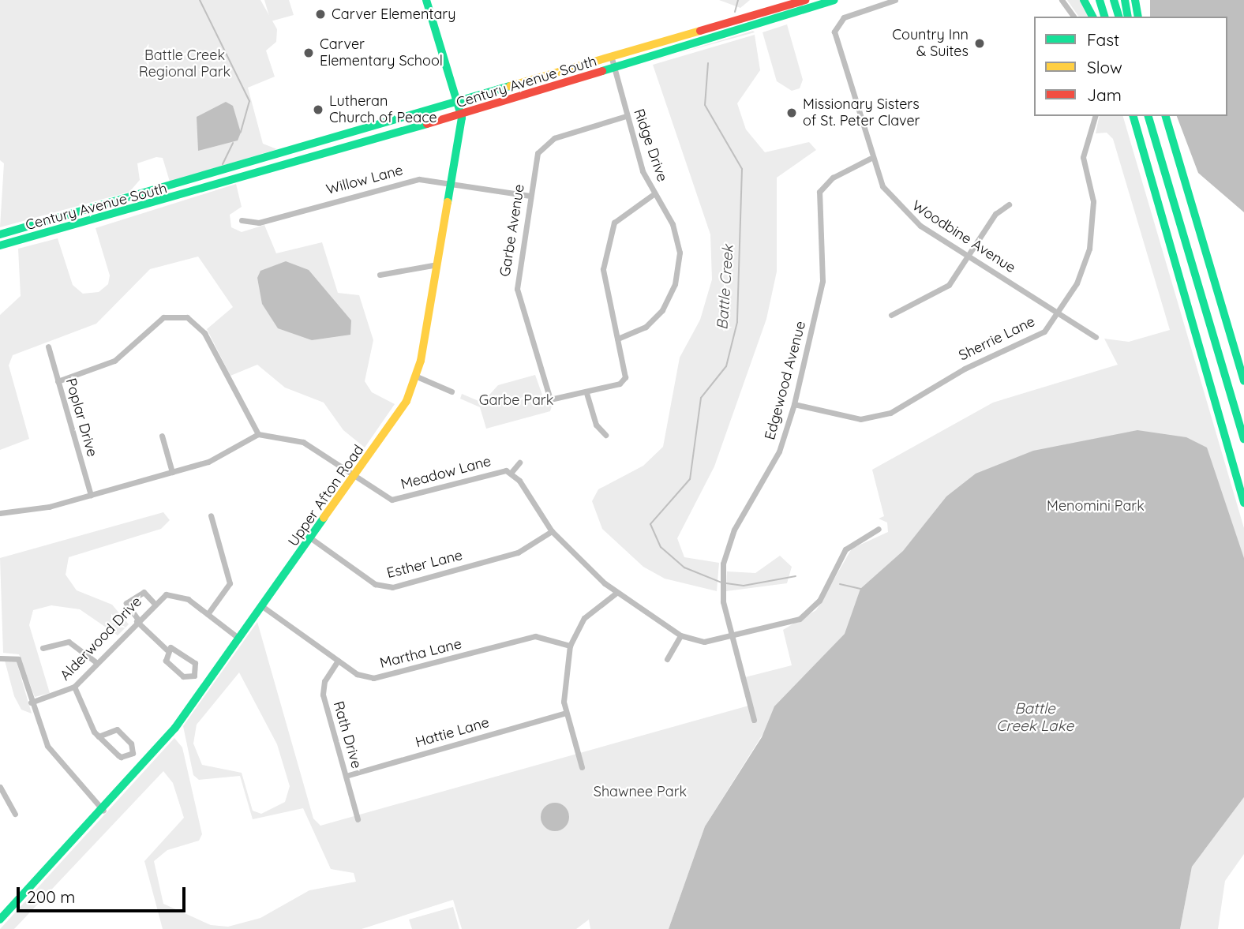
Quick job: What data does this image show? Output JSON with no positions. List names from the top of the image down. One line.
{"streets":{"main road":["Century Avenue South","Upper Afton Road"],"street":["Ridge Drive","Willow Lane","Garbe Avenue","Woodbine Avenue","Sherrie Lane","Edgewood Avenue","Poplar Drive","Meadow Lane","Esther Lane","Alderwood Drive","Martha Lane","Hattie Lane","Rath Drive"]},"crossings":[["Century Avenue South","Ridge Drive"],["Century Avenue South","Upper Afton Road"],["Ridge Drive","Garbe Avenue"],["Willow Lane","Garbe Avenue"],["Willow Lane","Upper Afton Road"],["Woodbine Avenue","Sherrie Lane"],["Woodbine Avenue","Edgewood Avenue"],["Sherrie Lane","Edgewood Avenue"],["Edgewood Avenue","Meadow Lane"],["Meadow Lane","Upper Afton Road"],["Meadow Lane","Esther Lane"],["Upper Afton Road","Esther Lane"],["Upper Afton Road","Alderwood Drive"],["Upper Afton Road","Martha Lane"],["Martha Lane","Rath Drive"],["Hattie Lane","Rath Drive"]],"water":["Battle Creek","Battle Creek Lake"],"parks":["Battle Creek Regional Park","Garbe Park","Menomini Park","Shawnee Park"],"places":["Carver Elementary","Country Inn & Suites","Carver Elementary School","Lutheran Church of Peace","Missionary Sisters of St. Peter Claver"],"legend":["Fast","Slow","Jam"],"scale_bar":"200 m"}
